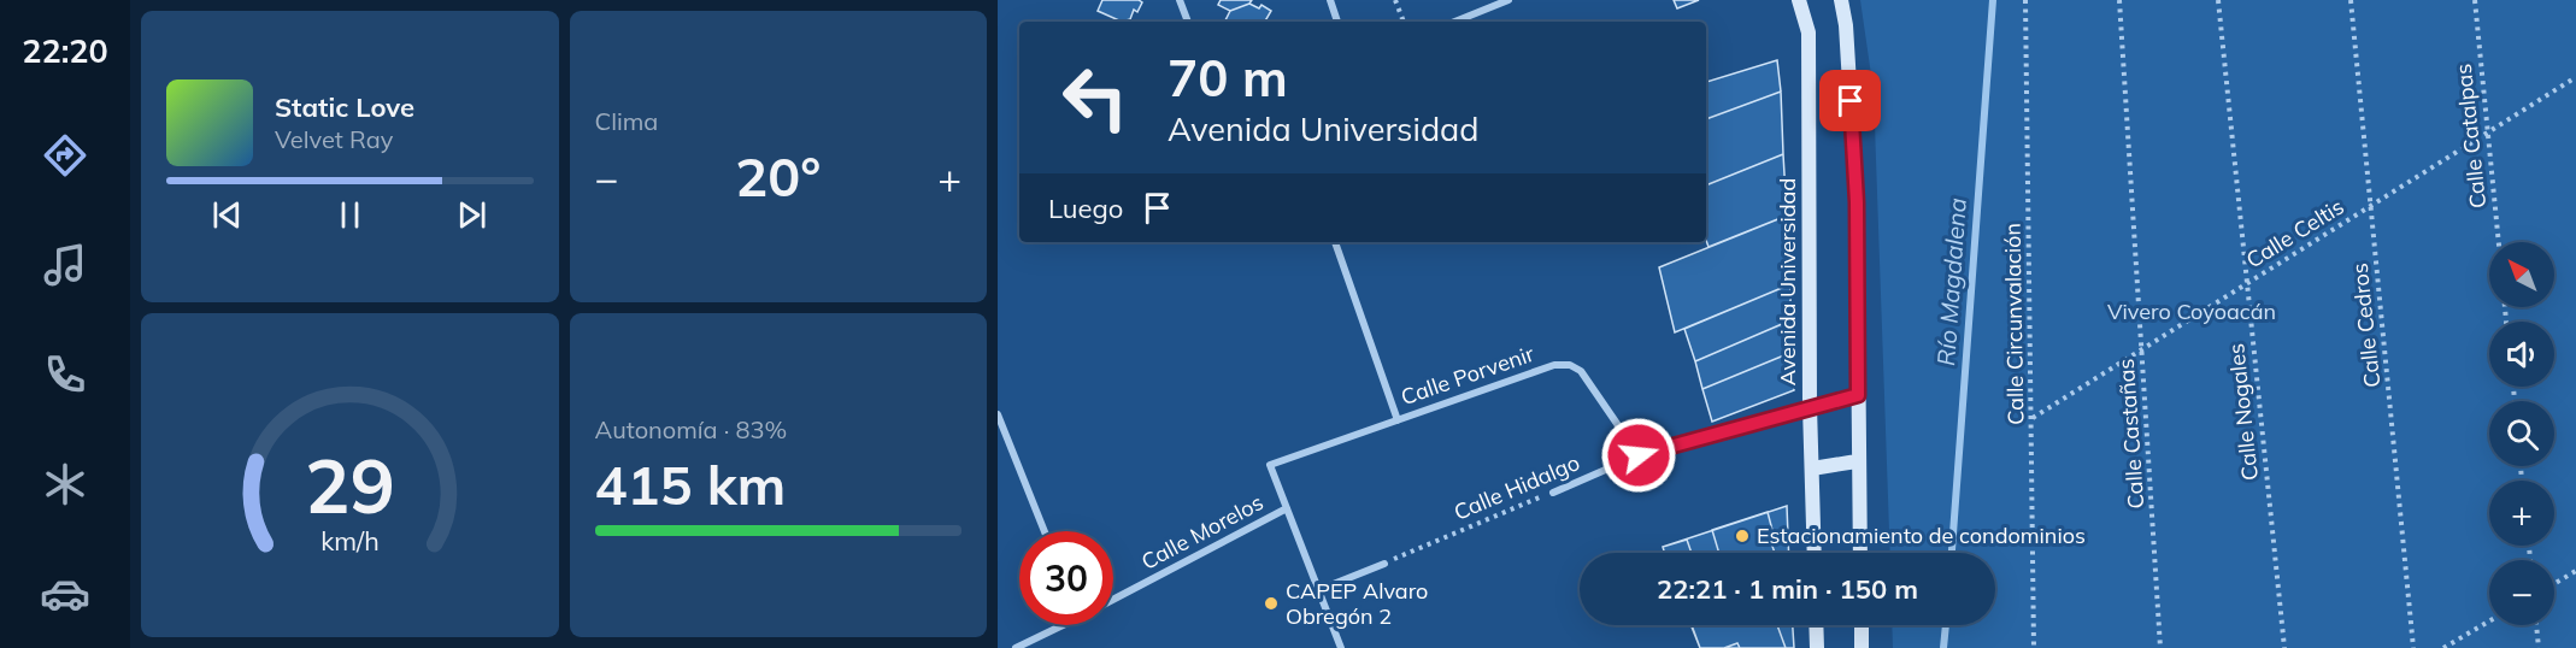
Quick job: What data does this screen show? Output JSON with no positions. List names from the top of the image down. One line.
{"streets":{"main road":["Avenida Universidad"],"street":["Calle Porvenir","Calle Hidalgo","Calle Morelos"],"path":["Calle Catalpas","Calle Celtis","Calle Circunvalación","Calle Cedros","Calle Nogales","Calle Castañas"]},"crossings":[["Calle Catalpas","Calle Celtis"],["Calle Celtis","Calle Circunvalación"],["Calle Celtis","Calle Cedros"],["Calle Celtis","Calle Nogales"],["Calle Celtis","Calle Castañas"],["Avenida Universidad","Calle Hidalgo"],["Calle Porvenir","Calle Hidalgo"],["Calle Porvenir","Calle Morelos"]],"water":["Río Magdalena"],"parks":["Vivero Coyoacán"],"places":["Estacionamiento de condominios","CAPEP Alvaro Obregón 2"],"north":"top left","page":{"tabs":"22:20","tile":["Clima",["Autonomía · 83%","415 km"]],"turn":["70 m","Avenida Universidad"],"song":["Static Love","Velvet Ray"],"heat":["−","20°","+"],"then":"Luego","map_buttons":["+","−"],"limit":"30","trip":"22:21 · 1 min · 150 m","gauge":["29","km/h"]}}
